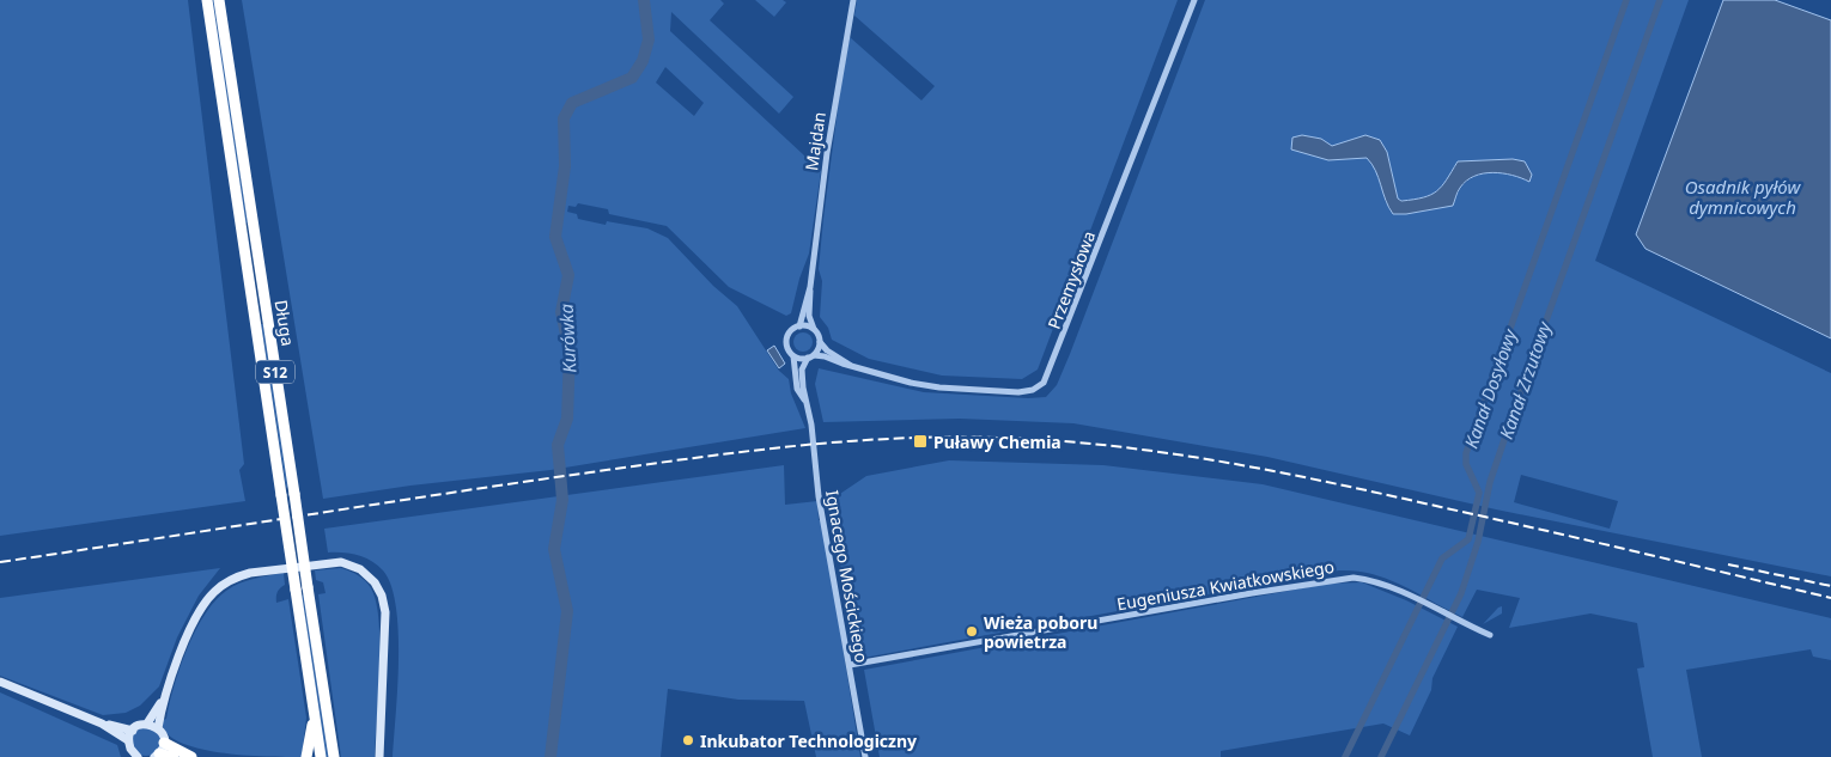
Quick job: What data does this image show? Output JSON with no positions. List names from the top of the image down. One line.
{"streets":{"highway":["Długa","S12"],"street":["Majdan","Przemysłowa","Ignacego Mościckiego","Eugeniusza Kwiatkowskiego"]},"crossings":[["Majdan","Przemysłowa"],["Majdan","Ignacego Mościckiego"],["Przemysłowa","Ignacego Mościckiego"],["Długa","S12"],["Ignacego Mościckiego","Eugeniusza Kwiatkowskiego"]],"water":["Osadnik pyłów dymnicowych","Kurówka","Kanał Zrzutowy","Kanał Dosyłowy"],"places":{"transit":["Puławy Chemia"],"other":["Wieża poboru powietrza","Inkubator Technologiczny"]}}
